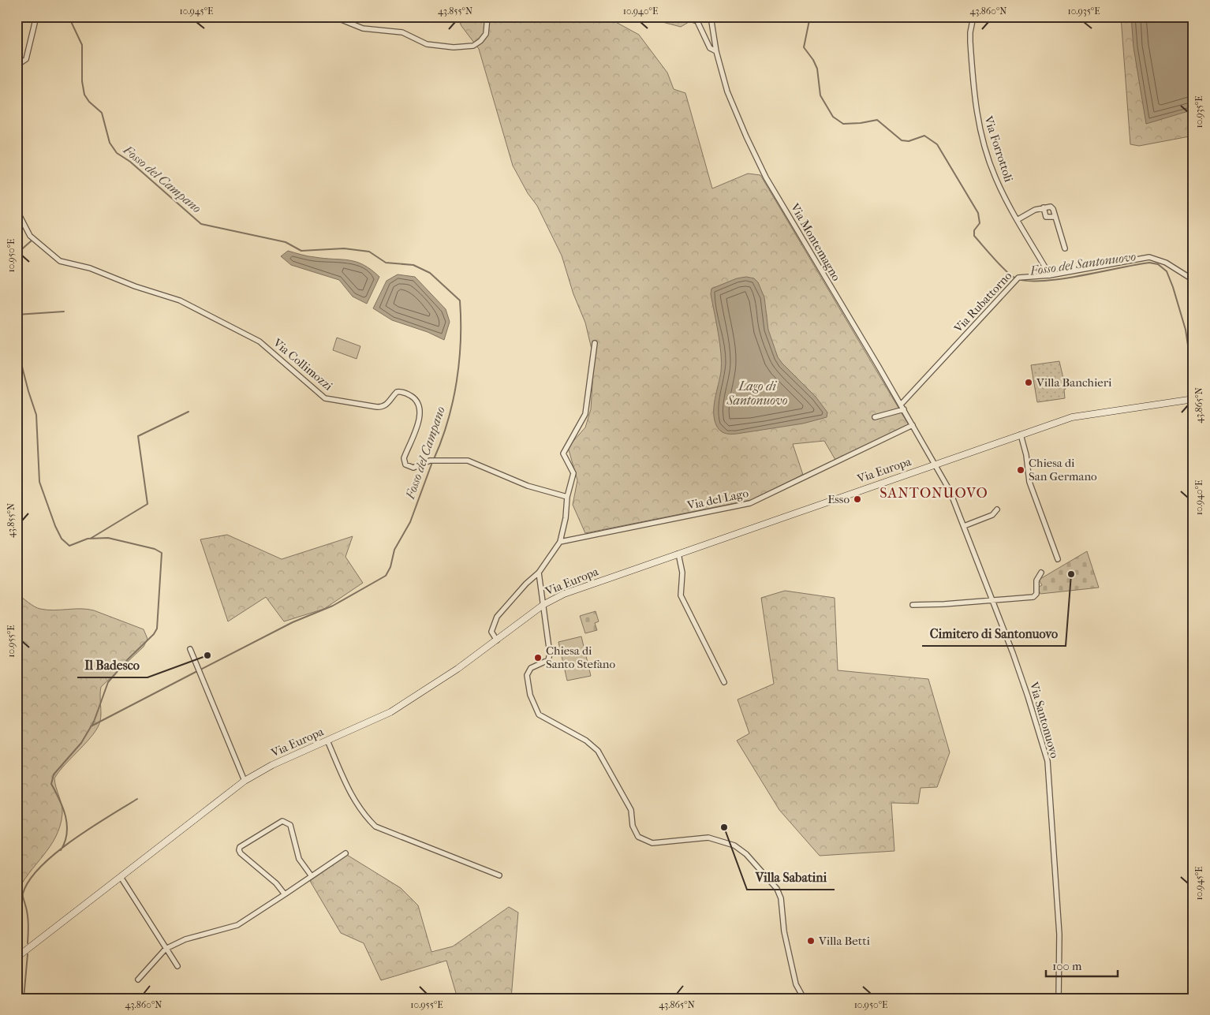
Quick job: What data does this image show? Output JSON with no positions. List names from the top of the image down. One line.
{"streets":{"main road":["Via Europa"],"street":["Via Forrottoli","Via Montemagno","Via Rubattorno","Via Collimozzi","Via del Lago","Via Santonuovo"]},"crossings":[["Via Forrottoli","Via Rubattorno"],["Via Montemagno","Via Rubattorno"],["Via Montemagno","Via Europa"],["Via Montemagno","Via del Lago"],["Via Montemagno","Via Santonuovo"],["Via Europa","Via Santonuovo"]],"districts":["SANTONUOVO"],"water":["Fosso del Campano","Fosso del Santonuovo","Lago di Santonuovo"],"places":["Villa Banchieri","Chiesa di San Germano","Esso","Cimitero di Santonuovo","Il Badesco","Chiesa di Santo Stefano","Villa Sabatini","Villa Betti"],"scale_bar":"100 m","coordinates":["10.945°E","43.855°N","10.940°E","43.860°N","10.935°E","10.950°E","43.865°N","10.955°E"]}
